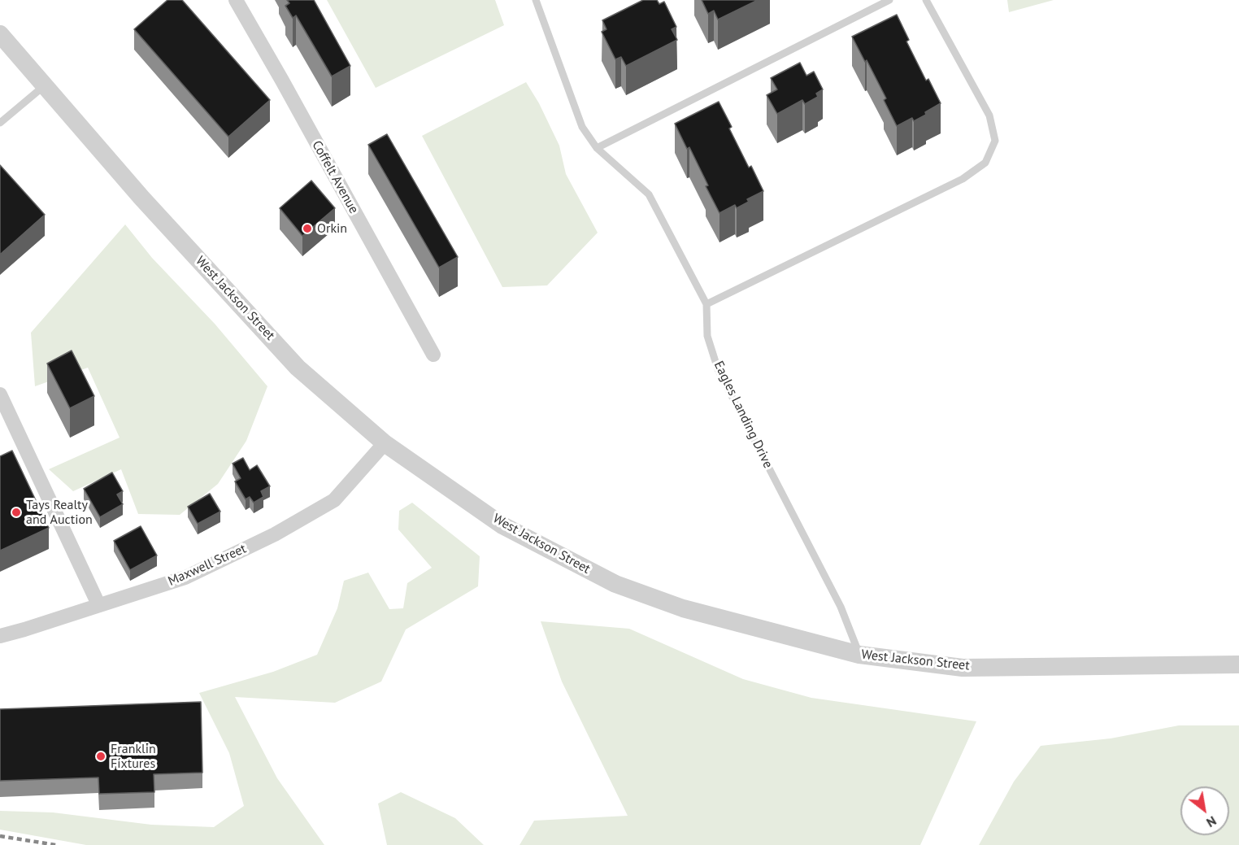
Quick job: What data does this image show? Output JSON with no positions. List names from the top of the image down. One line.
{"streets":{"street":["Coffelt Avenue","West Jackson Street","Maxwell Street"],"lane":["Eagles Landing Drive"]},"crossings":[["West Jackson Street","Eagles Landing Drive"],["West Jackson Street","Maxwell Street"]],"places":["Orkin","Tays Realty and Auction","Franklin Fixtures"],"north":"bottom right"}
